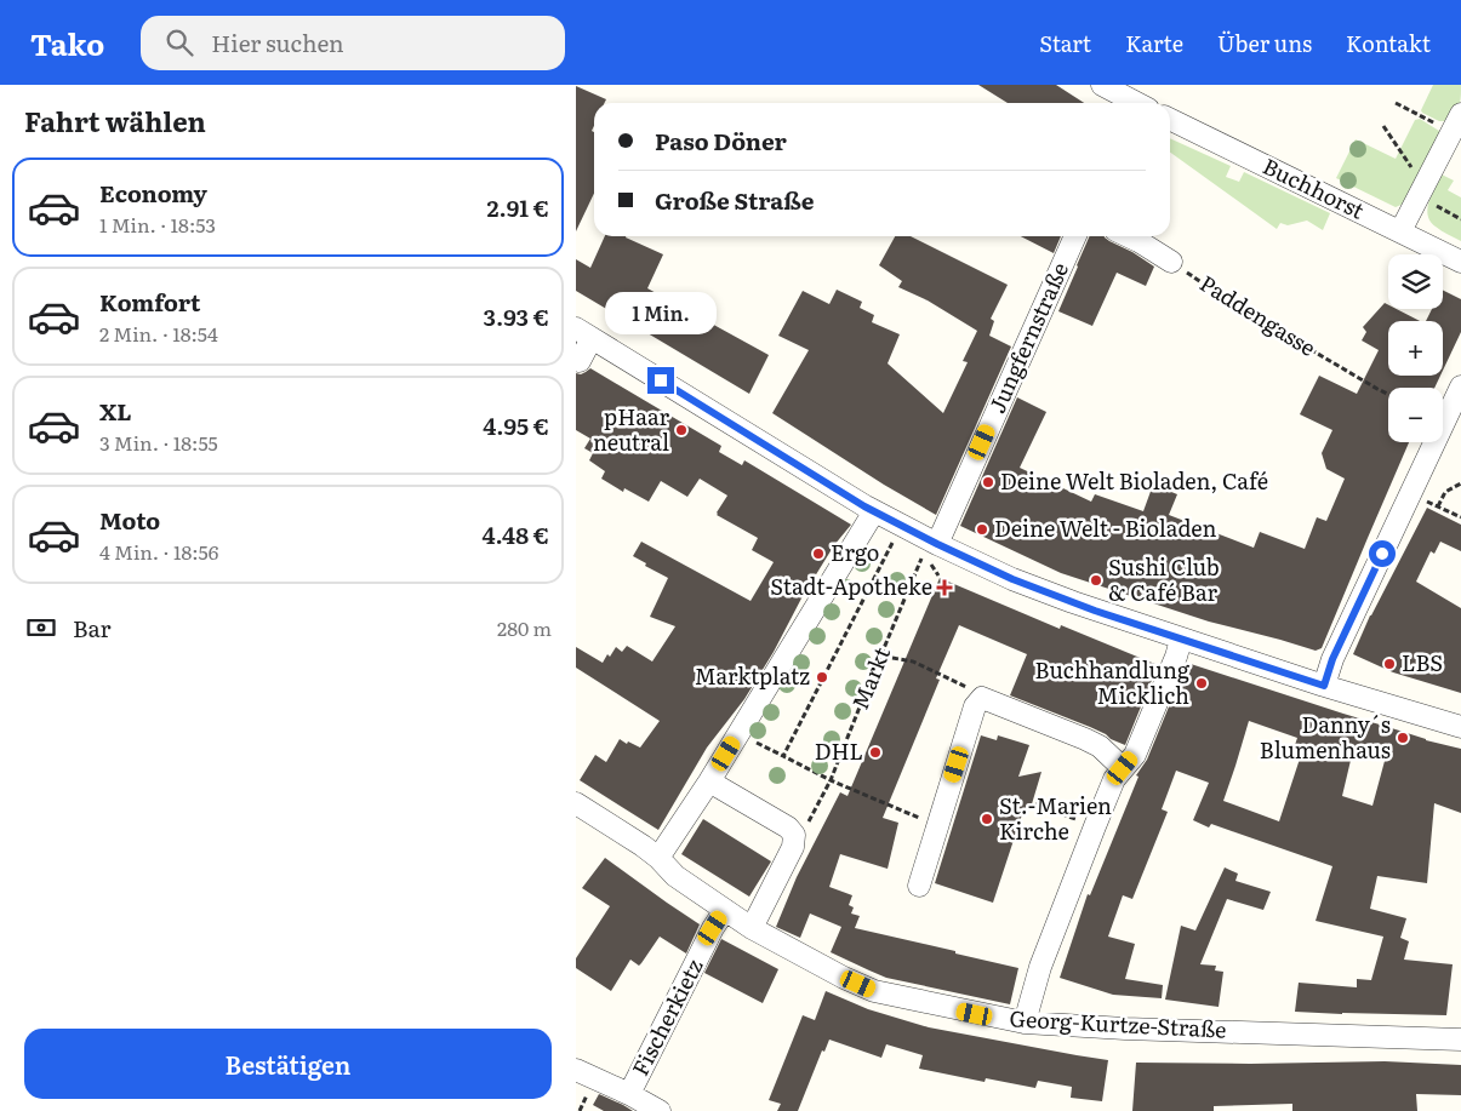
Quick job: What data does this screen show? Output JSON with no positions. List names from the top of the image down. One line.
{"streets":{"street":["Buchhorst","Jungfernstraße","Fischerkietz","Georg-Kurtze-Straße"],"path":["Paddengasse","Markt"]},"crossings":[["Jungfernstraße","Markt"],["Fischerkietz","Georg-Kurtze-Straße"]],"places":{"other":["pHaar neutral","Deine Welt Bioladen, Café","Deine Welt - Bioladen","Ergo","Sushi Club & Café Bar","LBS","Marktplatz","Buchhandlung Micklich","Danny´s Blumenhaus","DHL","St.-Marien Kirche"],"health":["Stadt-Apotheke"]},"page":{"header":"Tako","search":"Hier suchen","nav":["Start","Karte","Über uns","Kontakt"],"heading":"Fahrt wählen","banner":["Paso Döner","Große Straße"],"list":[{"name":"Economy","note":"1 Min. · 18:53","value":"2.91 €"},{"name":"Komfort","note":"2 Min. · 18:54","value":"3.93 €"},{"name":"XL","note":"3 Min. · 18:55","value":"4.95 €"},{"name":"Moto","note":"4 Min. · 18:56","value":"4.48 €"}],"map_buttons":["+","−"],"bubble":"1 Min.","pay":["Bar","280 m"],"buttons":"Bestätigen"}}
